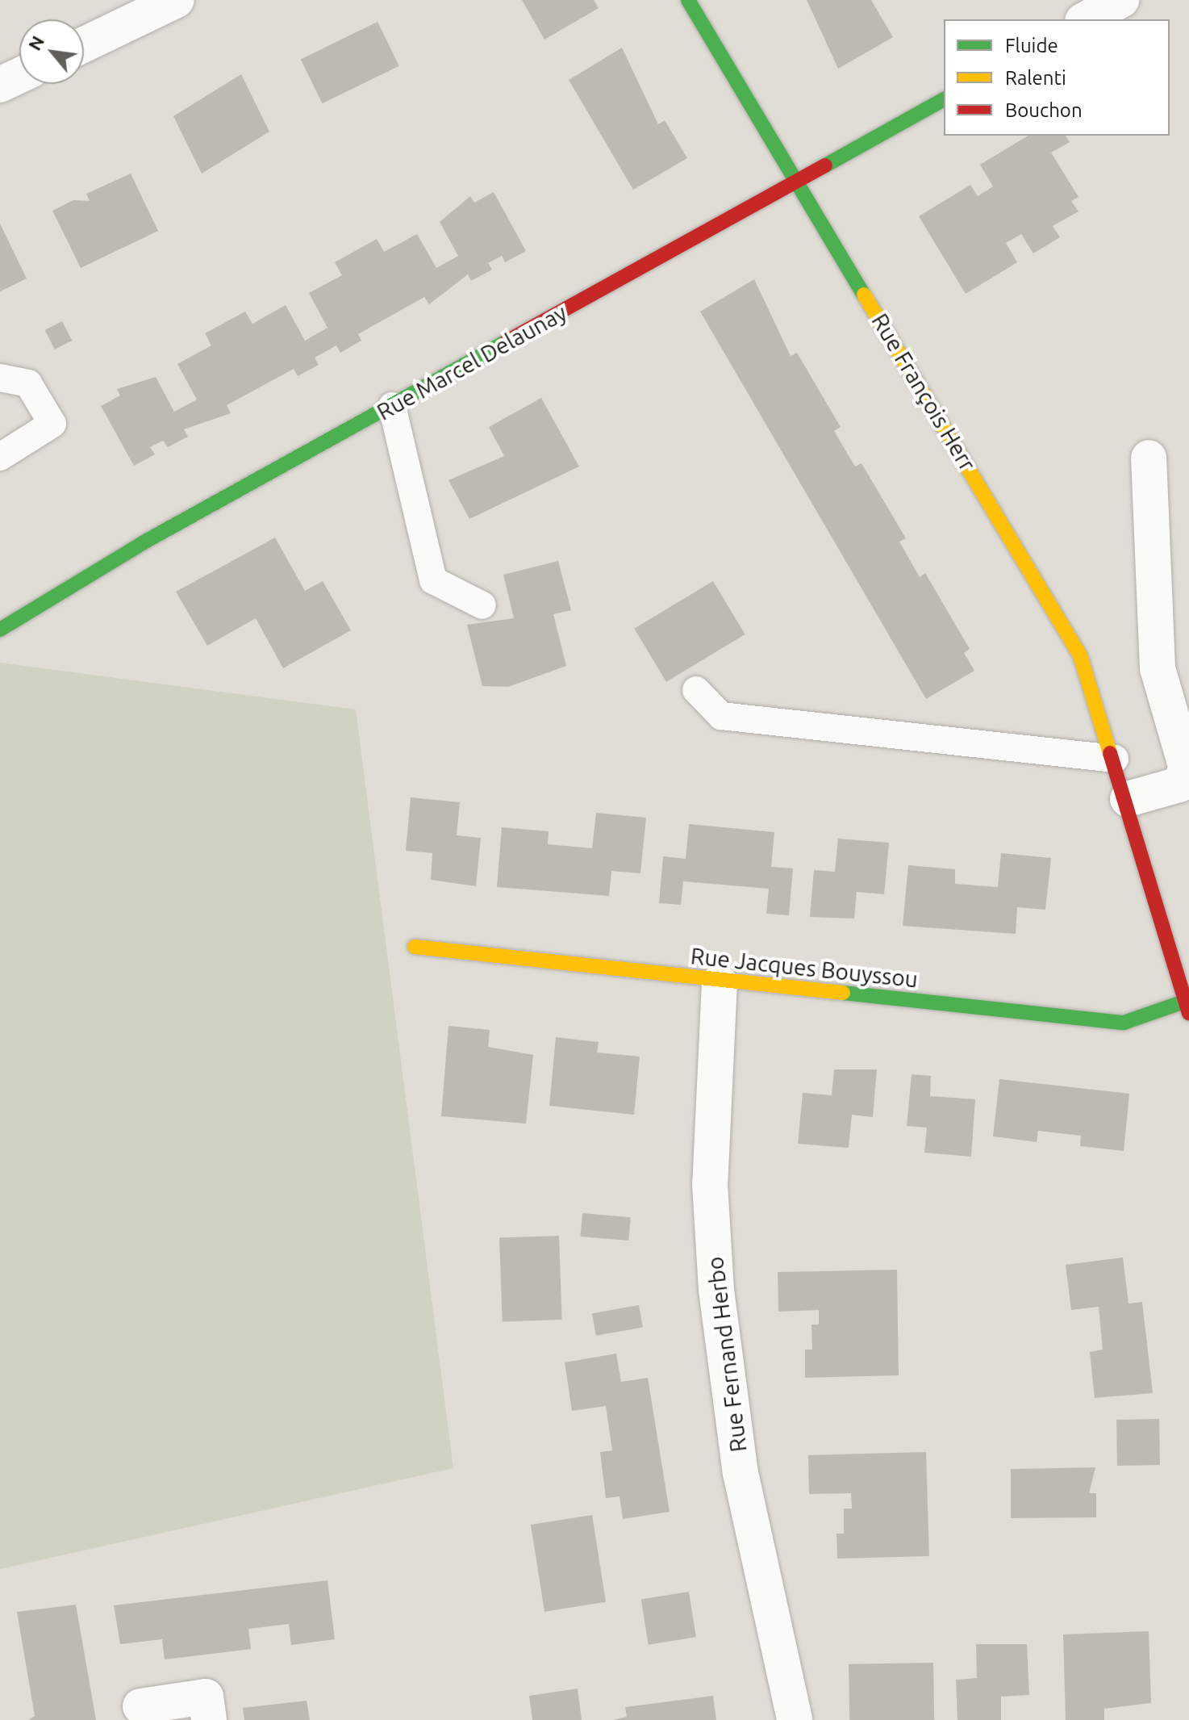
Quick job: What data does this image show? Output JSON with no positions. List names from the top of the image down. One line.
{"streets":{"street":["Rue Marcel Delaunay","Rue François Herr","Rue Jacques Bouyssou","Rue Fernand Herbo"]},"crossings":[["Rue Marcel Delaunay","Rue François Herr"],["Rue François Herr","Rue Jacques Bouyssou"],["Rue Jacques Bouyssou","Rue Fernand Herbo"]],"legend":["Fluide","Ralenti","Bouchon"],"north":"top left"}
